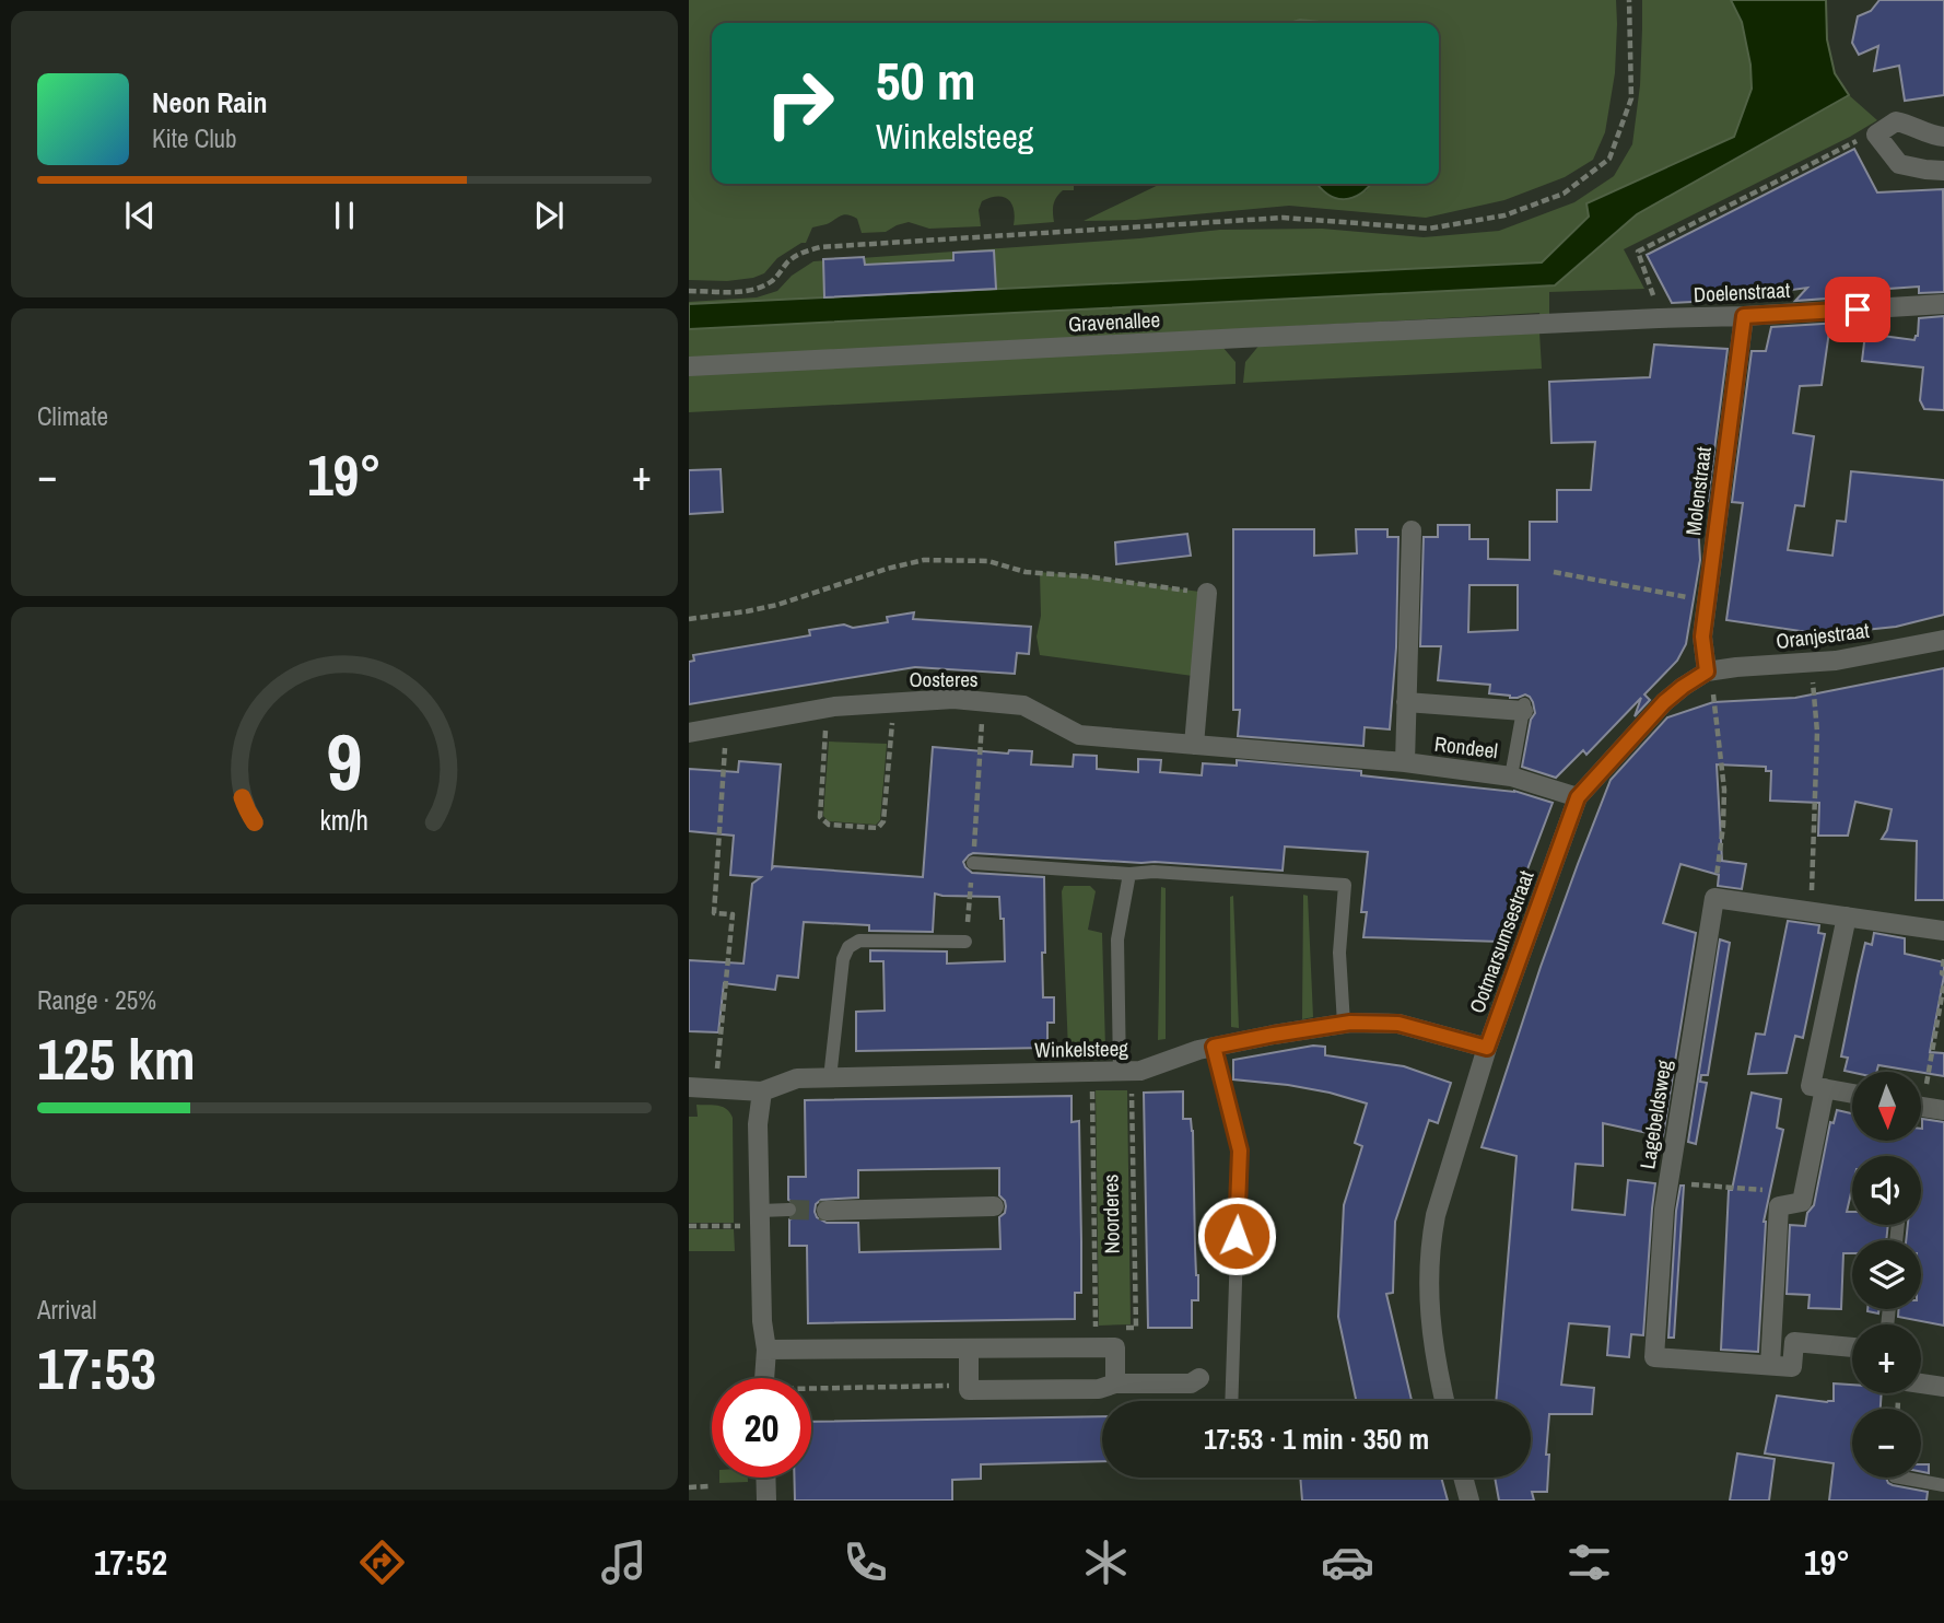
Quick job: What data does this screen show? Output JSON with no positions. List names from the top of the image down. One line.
{"streets":{"street":["Doelenstraat","Gravenallee","Molenstraat","Oranjestraat","Oosteres","Rondeel","Ootmarsumsestraat","Winkelsteeg","Lagebeldsweg"],"path":["Noorderes"]},"crossings":[["Doelenstraat","Gravenallee"],["Doelenstraat","Molenstraat"],["Molenstraat","Oranjestraat"],["Molenstraat","Ootmarsumsestraat"],["Oranjestraat","Ootmarsumsestraat"],["Oosteres","Rondeel"],["Rondeel","Ootmarsumsestraat"],["Ootmarsumsestraat","Winkelsteeg"],["Winkelsteeg","Noorderes"]],"north":"bottom","page":{"turn":["50 m","Winkelsteeg"],"song":["Neon Rain","Kite Club"],"tile":["Climate",["Range · 25%","125 km"],["Arrival","17:53"]],"heat":["−","19°","+"],"map_buttons":["+","−"],"limit":"20","trip":"17:53 · 1 min · 350 m","tabs":["17:52","19°"],"gauge":["9","km/h"]}}
